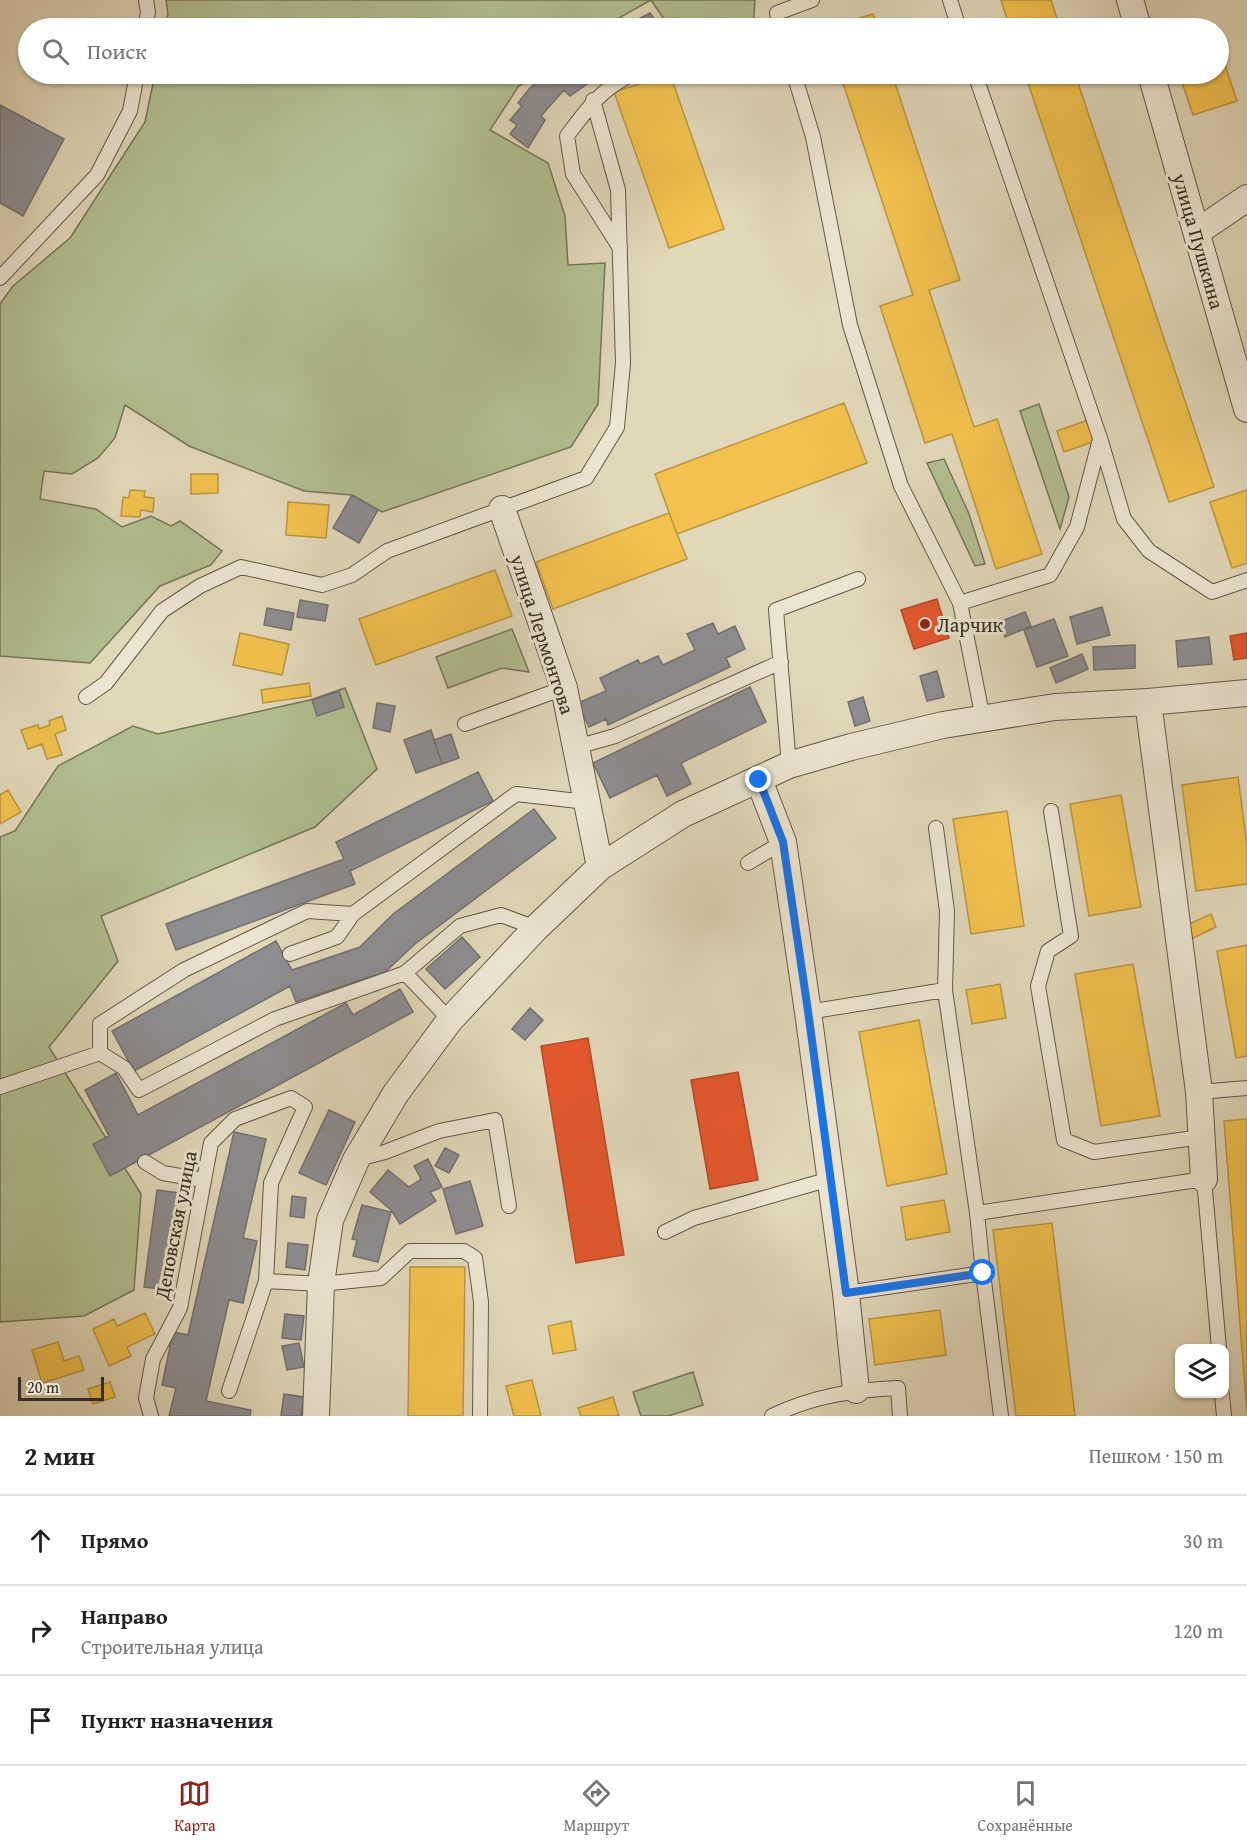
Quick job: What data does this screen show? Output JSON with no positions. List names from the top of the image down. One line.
{"streets":{"street":["улица Пушкина","улица Лермонтова"],"lane":["Деповская улица"]},"places":["Ларчик"],"scale_bar":"20 m","page":{"search":"Поиск","scale":"20 m","heading":["2 мин","Пешком · 150 m"],"list":[["Прямо","30 m"],["Направо","Строительная улица","120 m"],"Пункт назначения"],"nav":["Карта","Маршрут","Сохранённые"]}}
